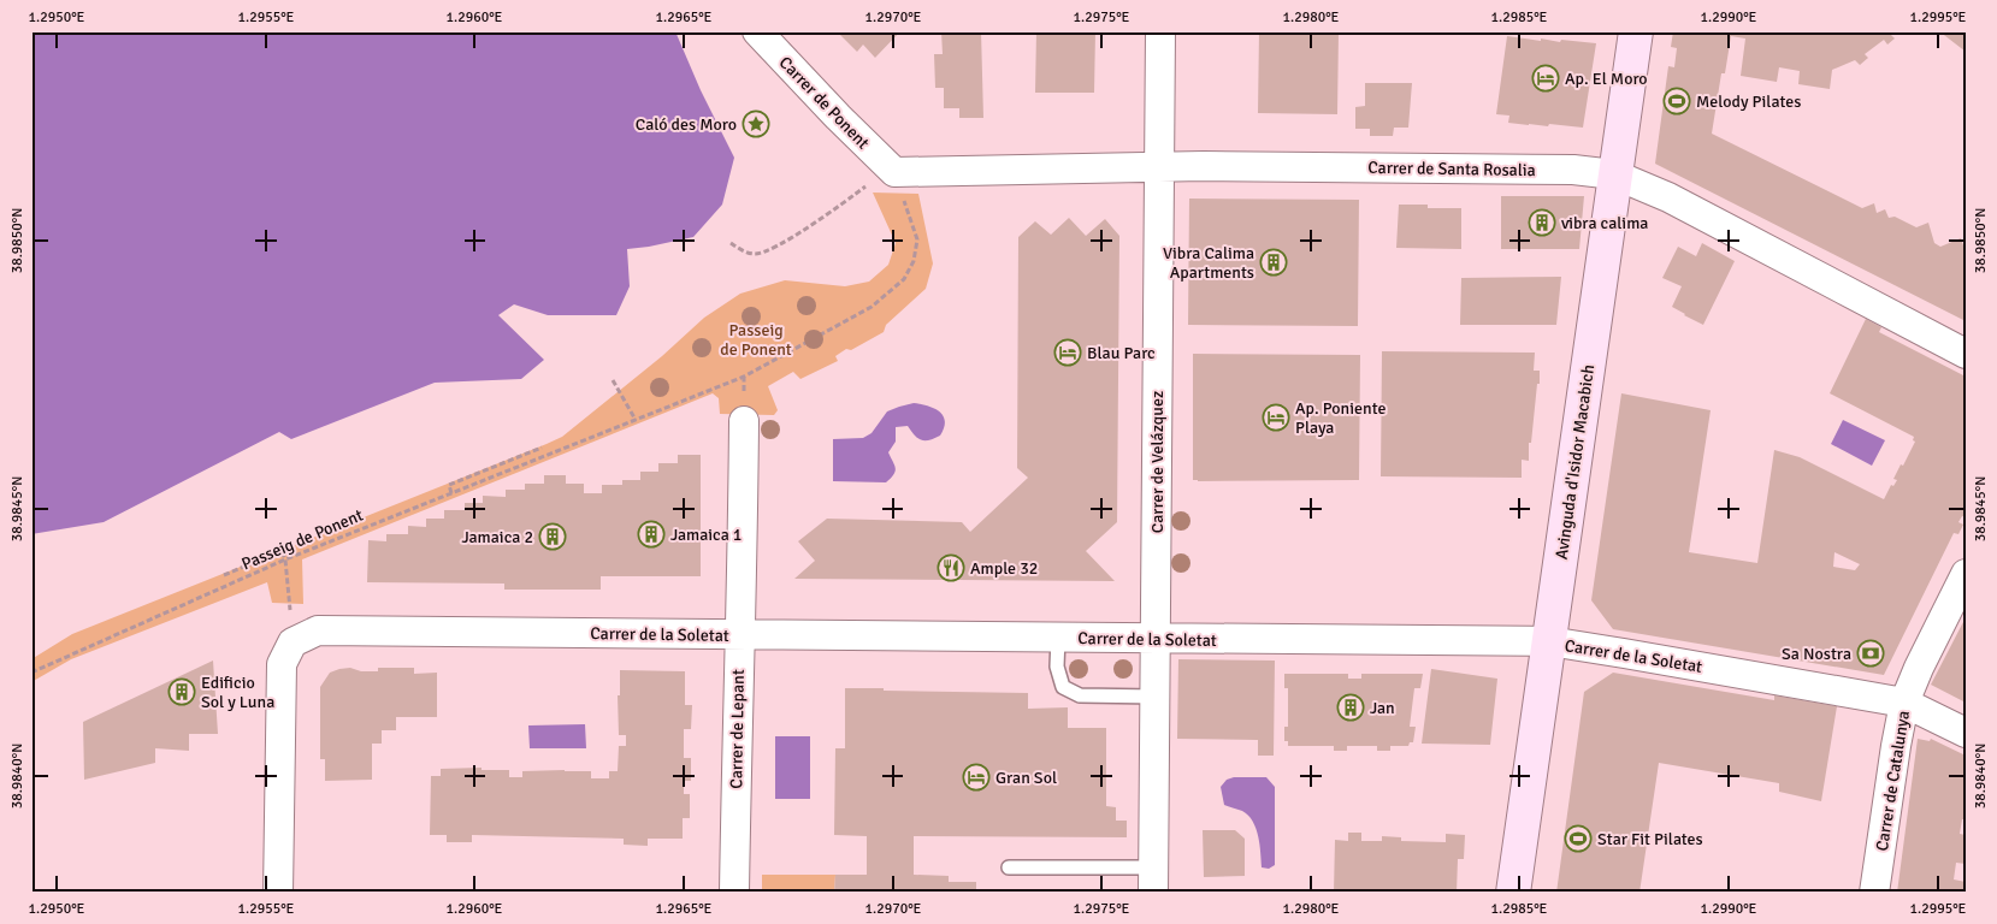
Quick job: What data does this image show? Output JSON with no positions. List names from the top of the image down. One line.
{"streets":{"street":["Carrer de Ponent","Carrer de Santa Rosalia","Carrer de Velázquez","Avinguda d'Isidor Macabich","Carrer de la Soletat","Carrer de Lepant","Carrer de Catalunya"],"path":["Passeig de Ponent"]},"crossings":[["Carrer de Ponent","Carrer de Santa Rosalia"],["Carrer de Ponent","Passeig de Ponent"],["Carrer de Santa Rosalia","Carrer de Velázquez"],["Carrer de Santa Rosalia","Avinguda d'Isidor Macabich"],["Carrer de Santa Rosalia","Passeig de Ponent"],["Carrer de Velázquez","Carrer de la Soletat"],["Avinguda d'Isidor Macabich","Carrer de la Soletat"],["Carrer de la Soletat","Carrer de Lepant"],["Carrer de la Soletat","Carrer de Catalunya"]],"parks":["Passeig de Ponent"],"places":{"hotel":["Ap. El Moro","Blau Parc","Ap. Poniente Playa","Gran Sol"],"sports":["Melody Pilates","Star Fit Pilates"],"place":["Caló des Moro"],"building":["vibra calima","Vibra Calima Apartments","Jamaica 1","Jamaica 2","Edificio Sol y Luna","Jan"],"restaurant":["Ample 32"],"bank":["Sa Nostra"]},"coordinates":["1.2950°E","1.2955°E","1.2960°E","1.2965°E","1.2970°E","1.2975°E","1.2980°E","1.2985°E","1.2990°E","1.2995°E","38.9850°N","38.9845°N","38.9840°N"]}
